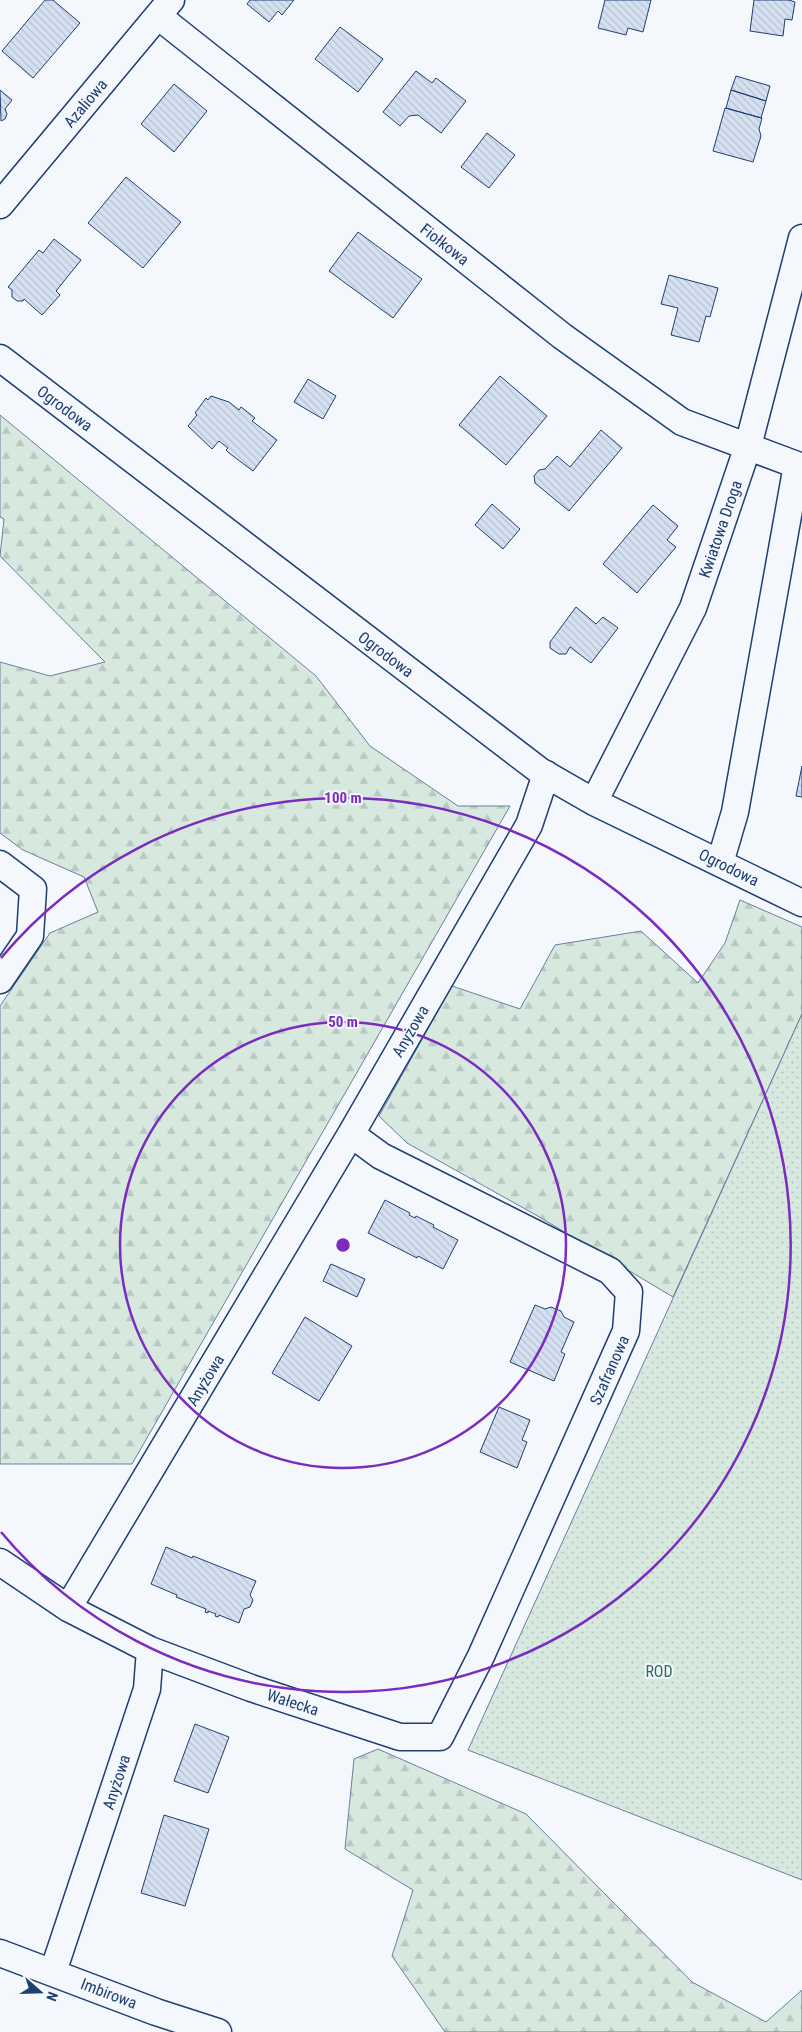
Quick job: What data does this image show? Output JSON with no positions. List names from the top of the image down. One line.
{"streets":{"street":["Azaliowa","Fiołkowa","Ogrodowa","Kwiatowa Droga","Anyżowa","Szafranowa","Wałecka","Imbirowa"]},"crossings":[["Azaliowa","Fiołkowa"],["Fiołkowa","Ogrodowa"],["Fiołkowa","Kwiatowa Droga"],["Ogrodowa","Kwiatowa Droga"],["Ogrodowa","Anyżowa"],["Anyżowa","Szafranowa"],["Anyżowa","Wałecka"],["Anyżowa","Imbirowa"],["Szafranowa","Wałecka"]],"parks":["ROD"],"north":"right","rings":["100 m","50 m"]}
